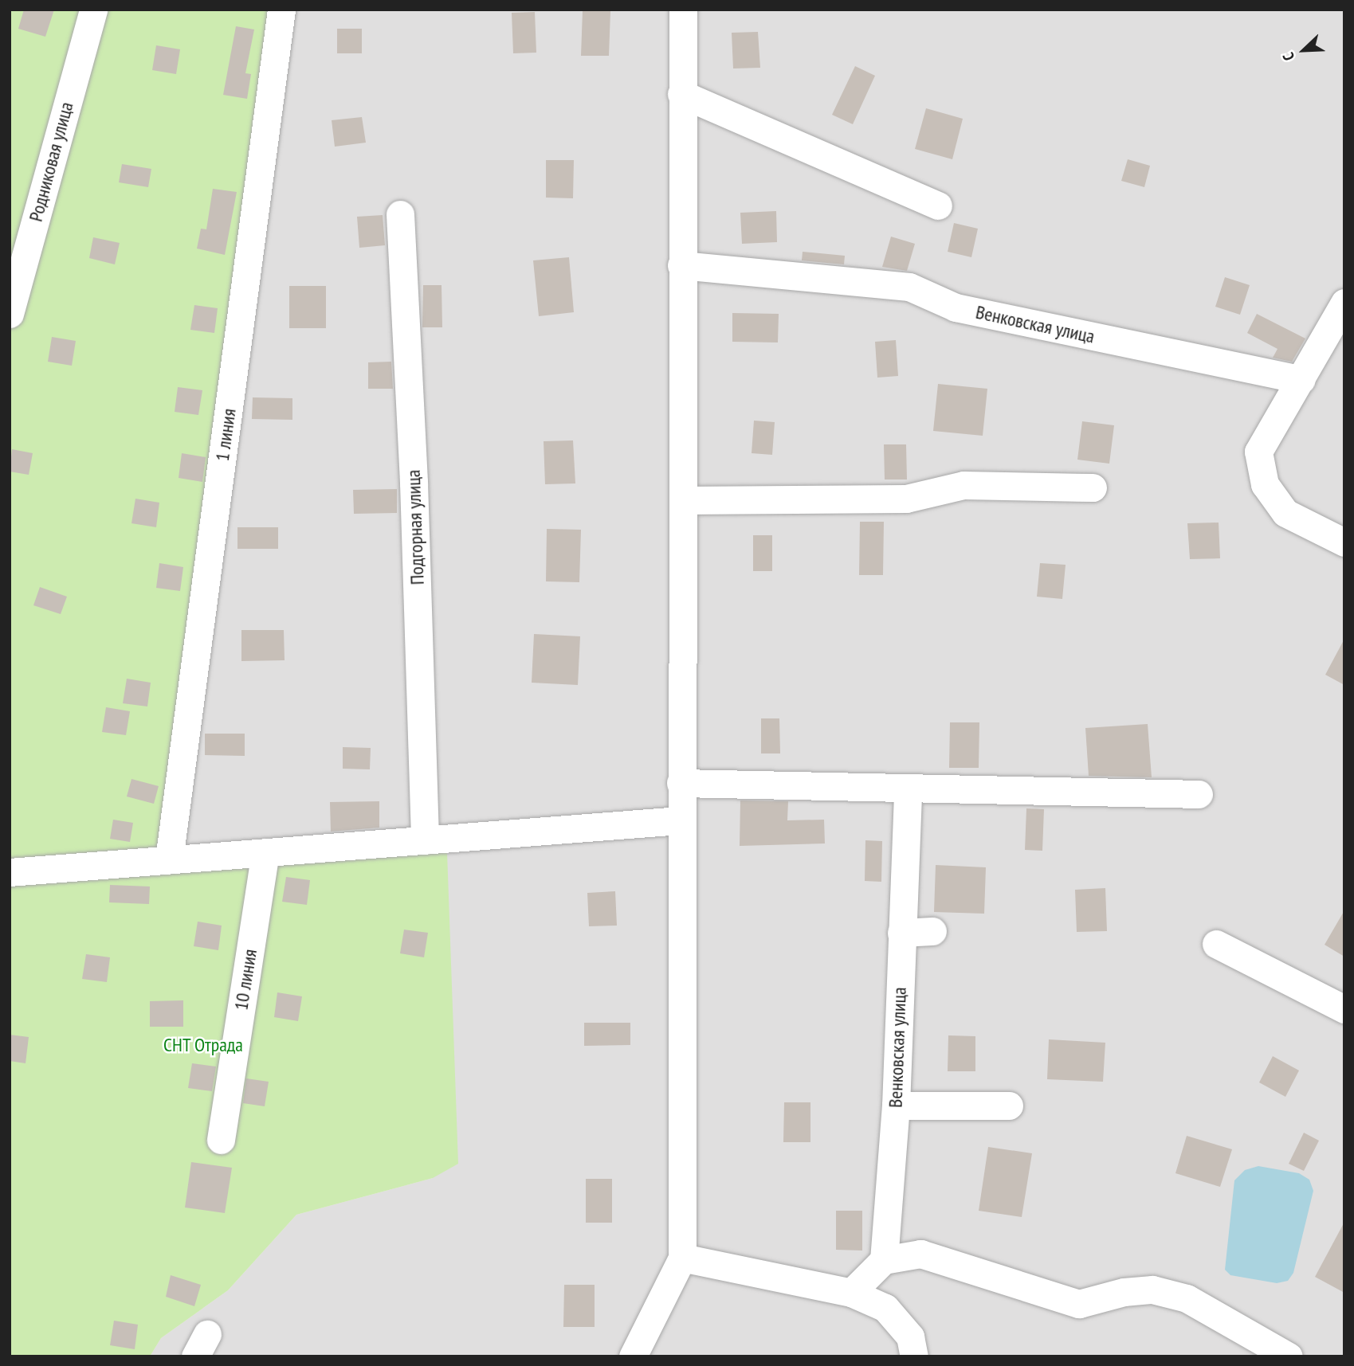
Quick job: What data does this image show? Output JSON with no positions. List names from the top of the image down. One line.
{"streets":{"street":["Родниковая улица","Венковская улица","1 линия","Подгорная улица","10 линия"]},"parks":["СНТ Отрада"],"north":"bottom left"}
